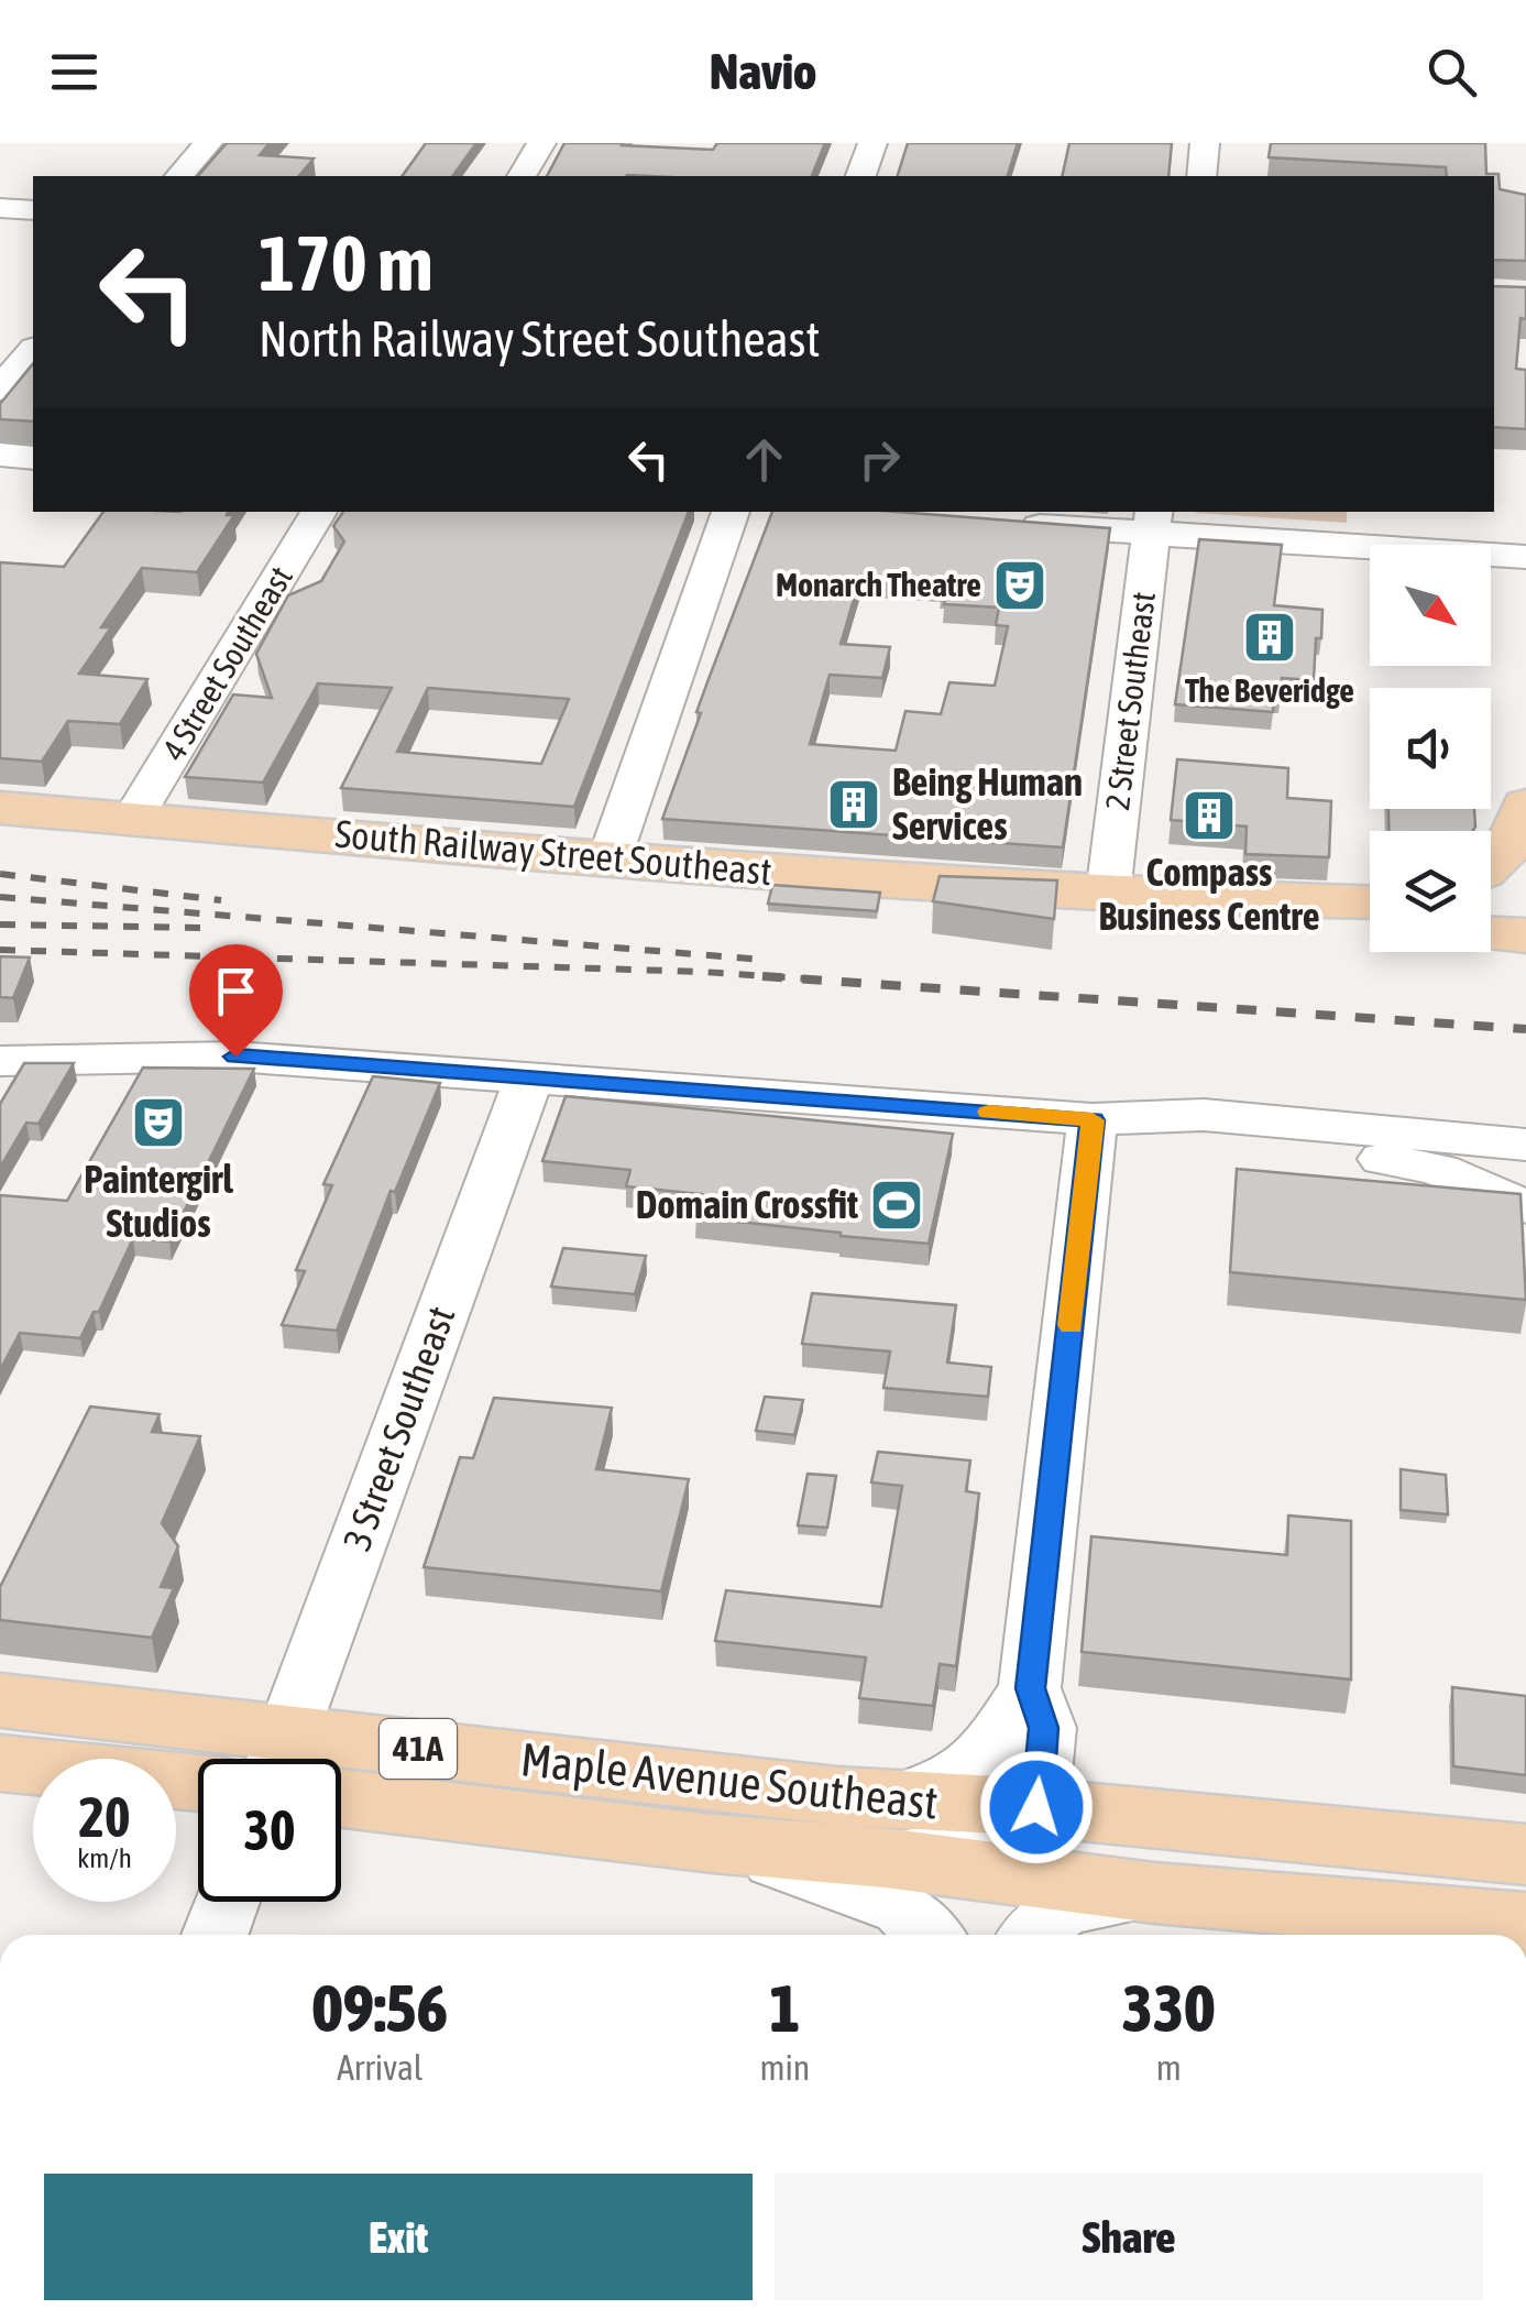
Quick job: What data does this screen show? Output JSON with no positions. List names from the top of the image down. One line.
{"streets":{"main road":["South Railway Street Southeast","41A","Maple Avenue Southeast"],"street":["4 Street Southeast","2 Street Southeast","3 Street Southeast"]},"crossings":[["4 Street Southeast","South Railway Street Southeast"],["2 Street Southeast","South Railway Street Southeast"]],"places":{"theatre":["Monarch Theatre","Paintergirl Studios"],"building":["The Beveridge","Being Human Services","Compass Business Centre"],"sports":["Domain Crossfit"]},"north":"bottom right","page":{"header":"Navio","turn":["170 m","North Railway Street Southeast"],"speed":"20 km/h","limit":"30","eta":["09:56","Arrival","1","min","330","m"],"buttons":["Exit","Share"]}}
